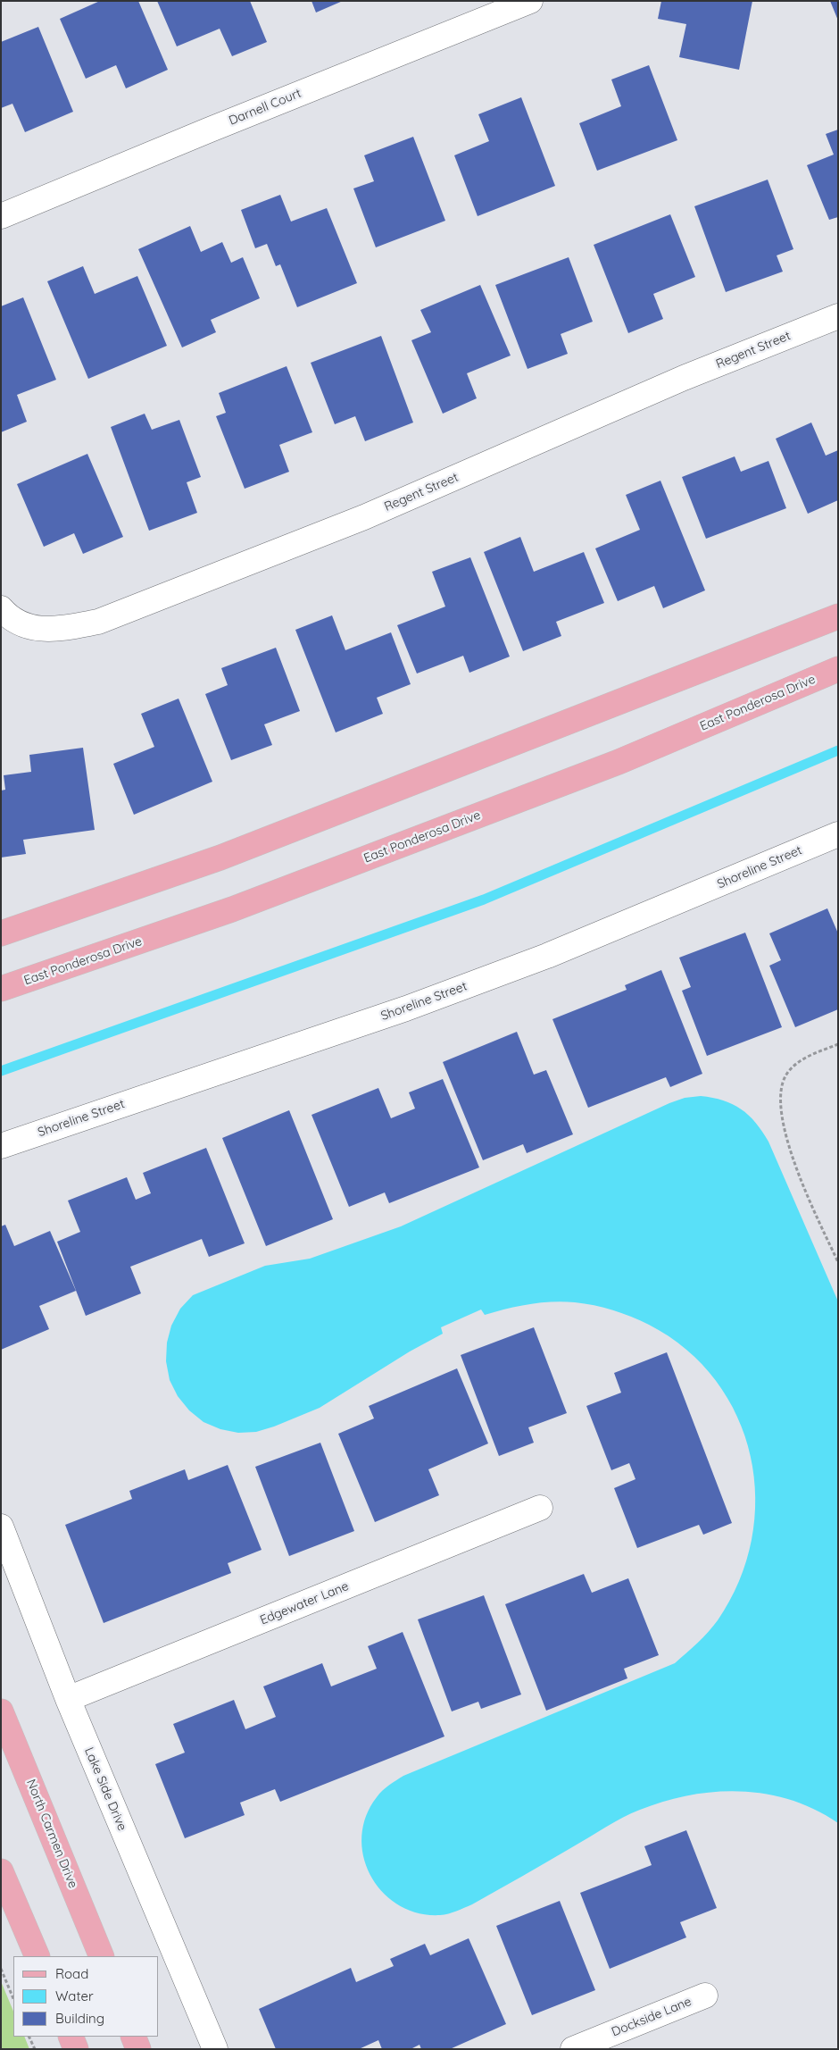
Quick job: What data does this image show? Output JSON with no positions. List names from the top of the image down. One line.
{"streets":{"main road":["East Ponderosa Drive","North Carmen Drive"],"street":["Darnell Court","Regent Street","Shoreline Street","Edgewater Lane","Lake Side Drive","Dockside Lane"]},"crossings":[["Edgewater Lane","Lake Side Drive"]],"legend":["Road","Water","Building"]}
